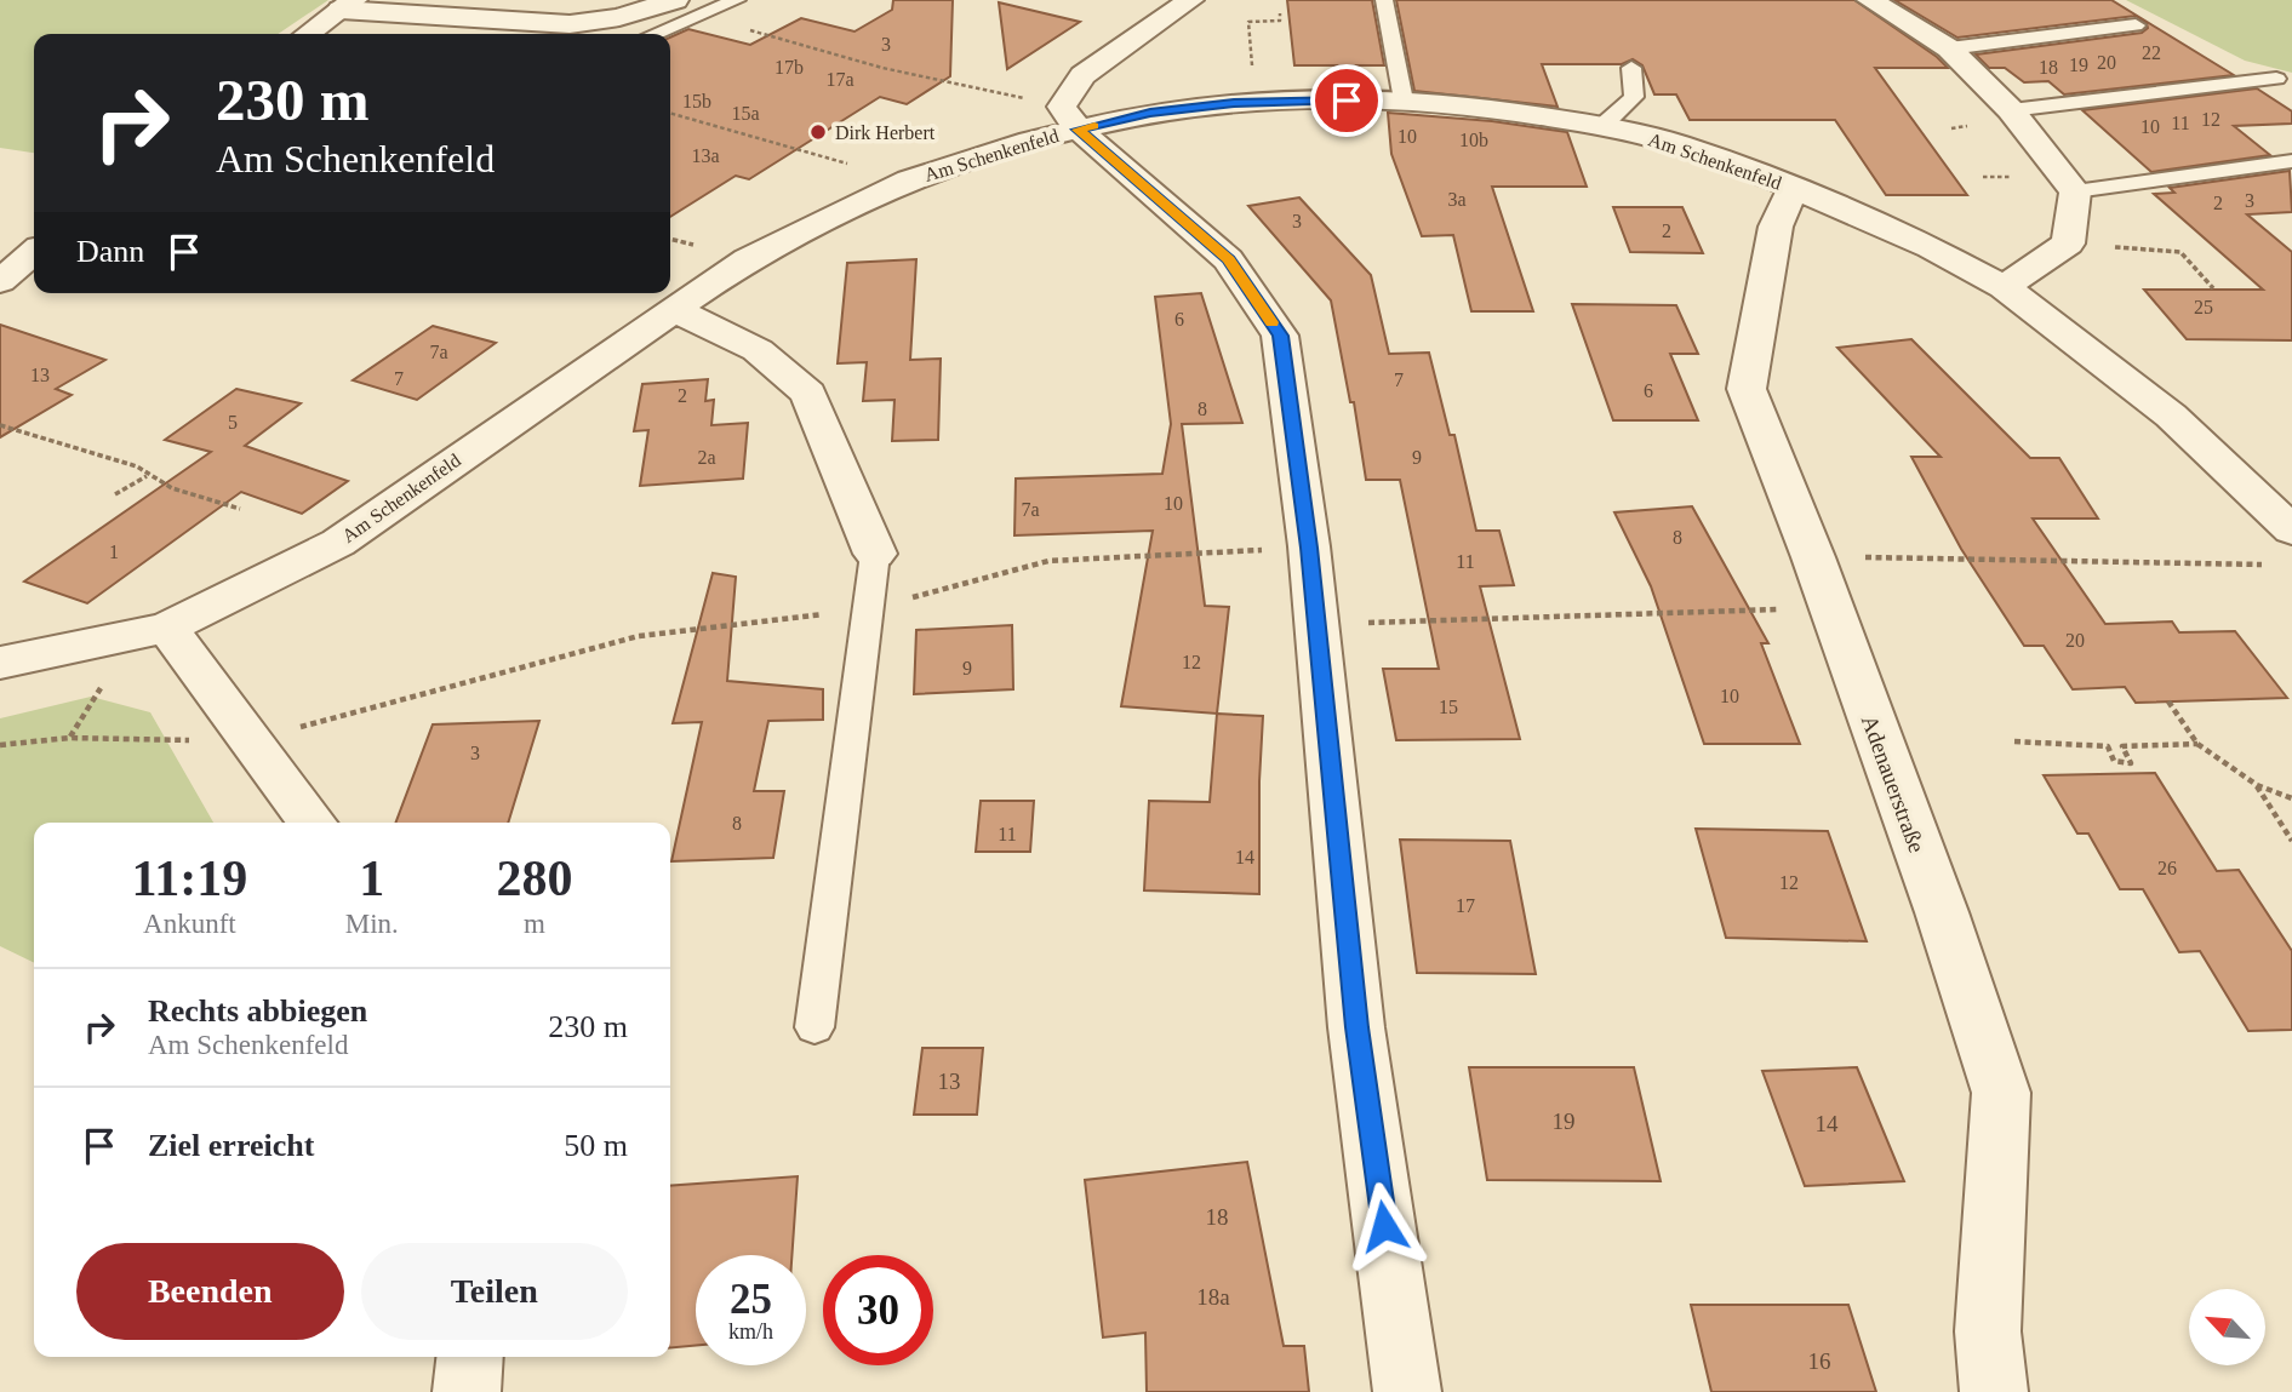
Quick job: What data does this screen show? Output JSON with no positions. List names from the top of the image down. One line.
{"streets":{"street":["Am Schenkenfeld","Adenauerstraße"]},"crossings":[["Am Schenkenfeld","Adenauerstraße"]],"places":["Dirk Herbert"],"house_numbers":["3","22","20","19","17b","18","17a","15b","15a","12","11","10","10","10b","13a","3a","3","2","3","2","25","6","7a","13","7","7","6","2","8","5","2a","9","10","7a","8","1","11","20","12","9","10","15","3","8","11","14","26","12","17","13","19","14","18","18a","16"],"north":"top left","page":{"turn":["230 m","Am Schenkenfeld"],"then":"Dann","eta":["11:19","Ankunft","1","Min.","280","m"],"list":[{"name":"Rechts abbiegen","note":"Am Schenkenfeld","value":"230 m"},{"name":"Ziel erreicht","value":"50 m"}],"buttons":["Beenden","Teilen"],"speed":"25 km/h","limit":"30"}}
